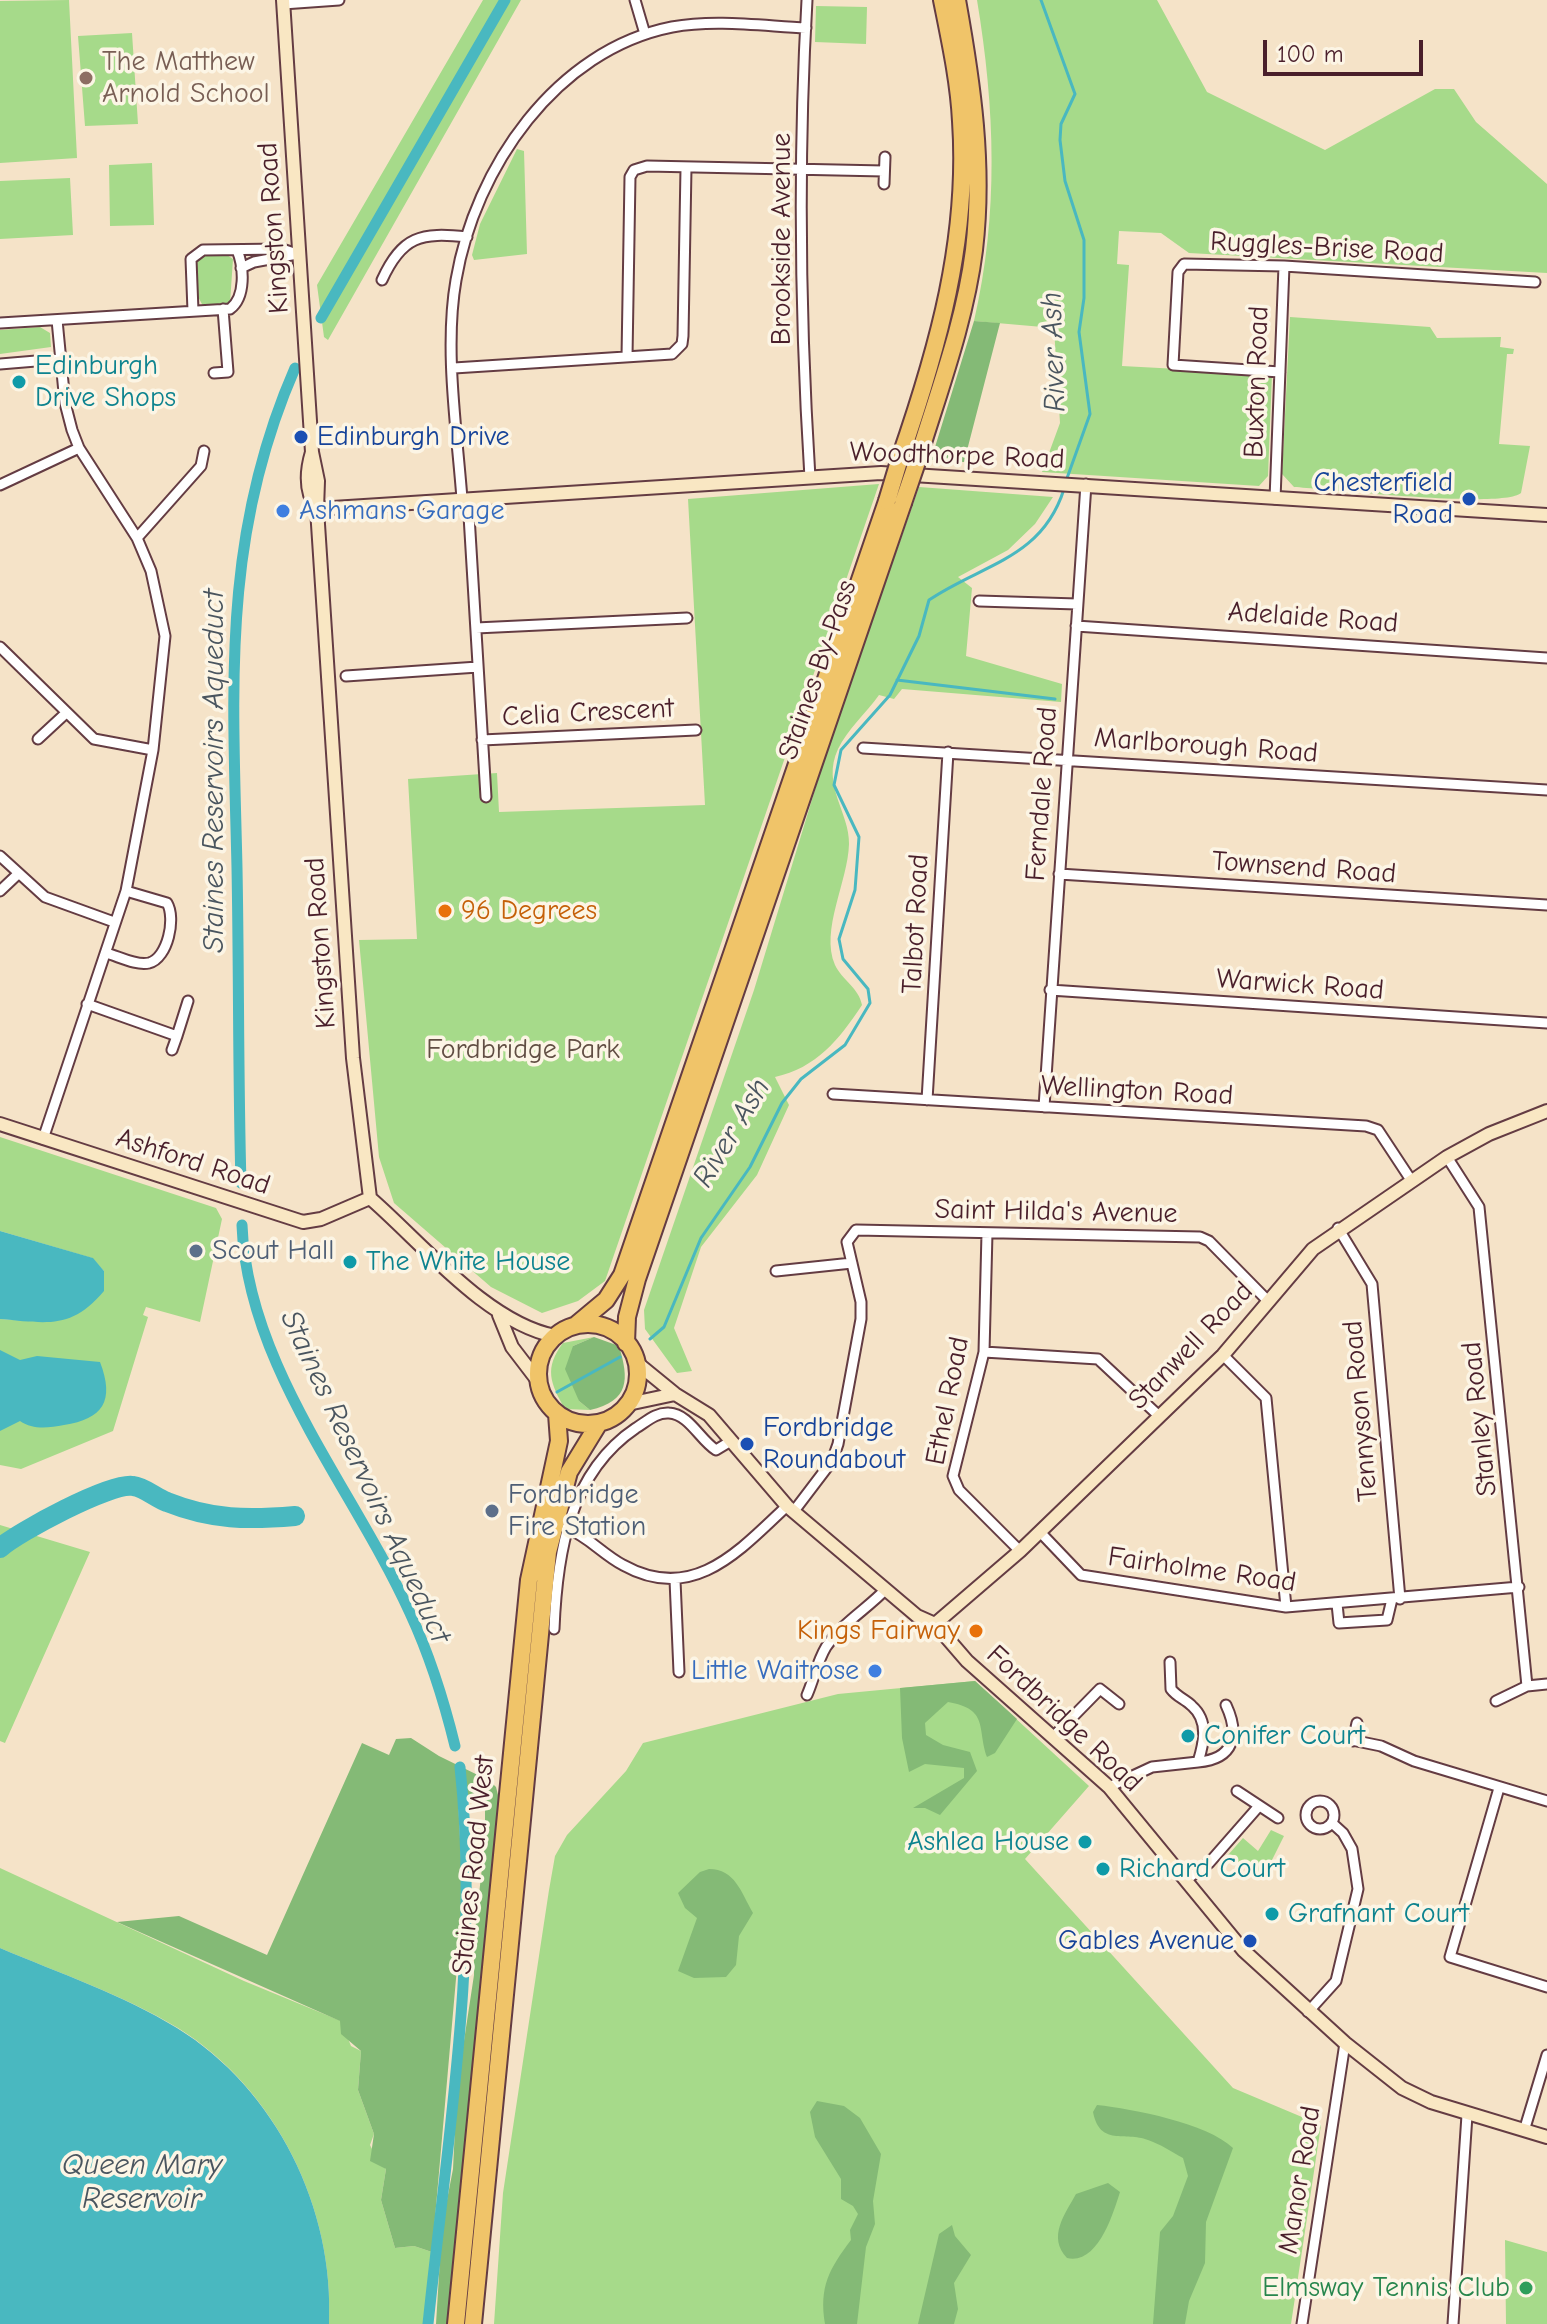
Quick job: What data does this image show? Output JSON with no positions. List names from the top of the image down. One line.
{"streets":{"highway":["Staines By-Pass","Staines Road West"],"street":["Kingston Road","Brookside Avenue","Ruggles-Brise Road","Buxton Road","Woodthorpe Road","Adelaide Road","Celia Crescent","Marlborough Road","Ferndale Road","Townsend Road","Talbot Road","Warwick Road","Wellington Road","Ashford Road","Saint Hilda's Avenue","Stanwell Road","Ethel Road","Tennyson Road","Stanley Road","Fairholme Road","Fordbridge Road","Manor Road"]},"crossings":[["Kingston Road","Woodthorpe Road"],["Kingston Road","Ashford Road"],["Brookside Avenue","Woodthorpe Road"],["Brookside Avenue","Celia Crescent"],["Ruggles-Brise Road","Buxton Road"],["Buxton Road","Woodthorpe Road"],["Woodthorpe Road","Celia Crescent"],["Woodthorpe Road","Ferndale Road"],["Adelaide Road","Ferndale Road"],["Staines By-Pass","Fordbridge Road"],["Staines By-Pass","Staines Road West"],["Marlborough Road","Ferndale Road"],["Marlborough Road","Talbot Road"],["Ferndale Road","Townsend Road"],["Ferndale Road","Warwick Road"],["Ferndale Road","Wellington Road"],["Talbot Road","Wellington Road"],["Wellington Road","Stanwell Road"],["Saint Hilda's Avenue","Stanwell Road"],["Saint Hilda's Avenue","Ethel Road"],["Stanwell Road","Ethel Road"],["Stanwell Road","Tennyson Road"],["Stanwell Road","Stanley Road"],["Stanwell Road","Fairholme Road"],["Stanwell Road","Fordbridge Road"],["Tennyson Road","Fairholme Road"],["Stanley Road","Fairholme Road"],["Fordbridge Road","Staines Road West"],["Fordbridge Road","Manor Road"]],"water":["River Ash","Staines Reservoirs Aqueduct","Queen Mary Reservoir"],"parks":["Fordbridge Park"],"places":["The Matthew Arnold School","Edinburgh Drive Shops","Edinburgh Drive","Chesterfield Road","Ashmans Garage","96 Degrees","Scout Hall","The White House","Fordbridge Roundabout","Fordbridge Fire Station","Kings Fairway","Little Waitrose","Conifer Court","Ashlea House","Richard Court","Grafnant Court","Gables Avenue","Elmsway Tennis Club"],"scale_bar":"100 m"}
